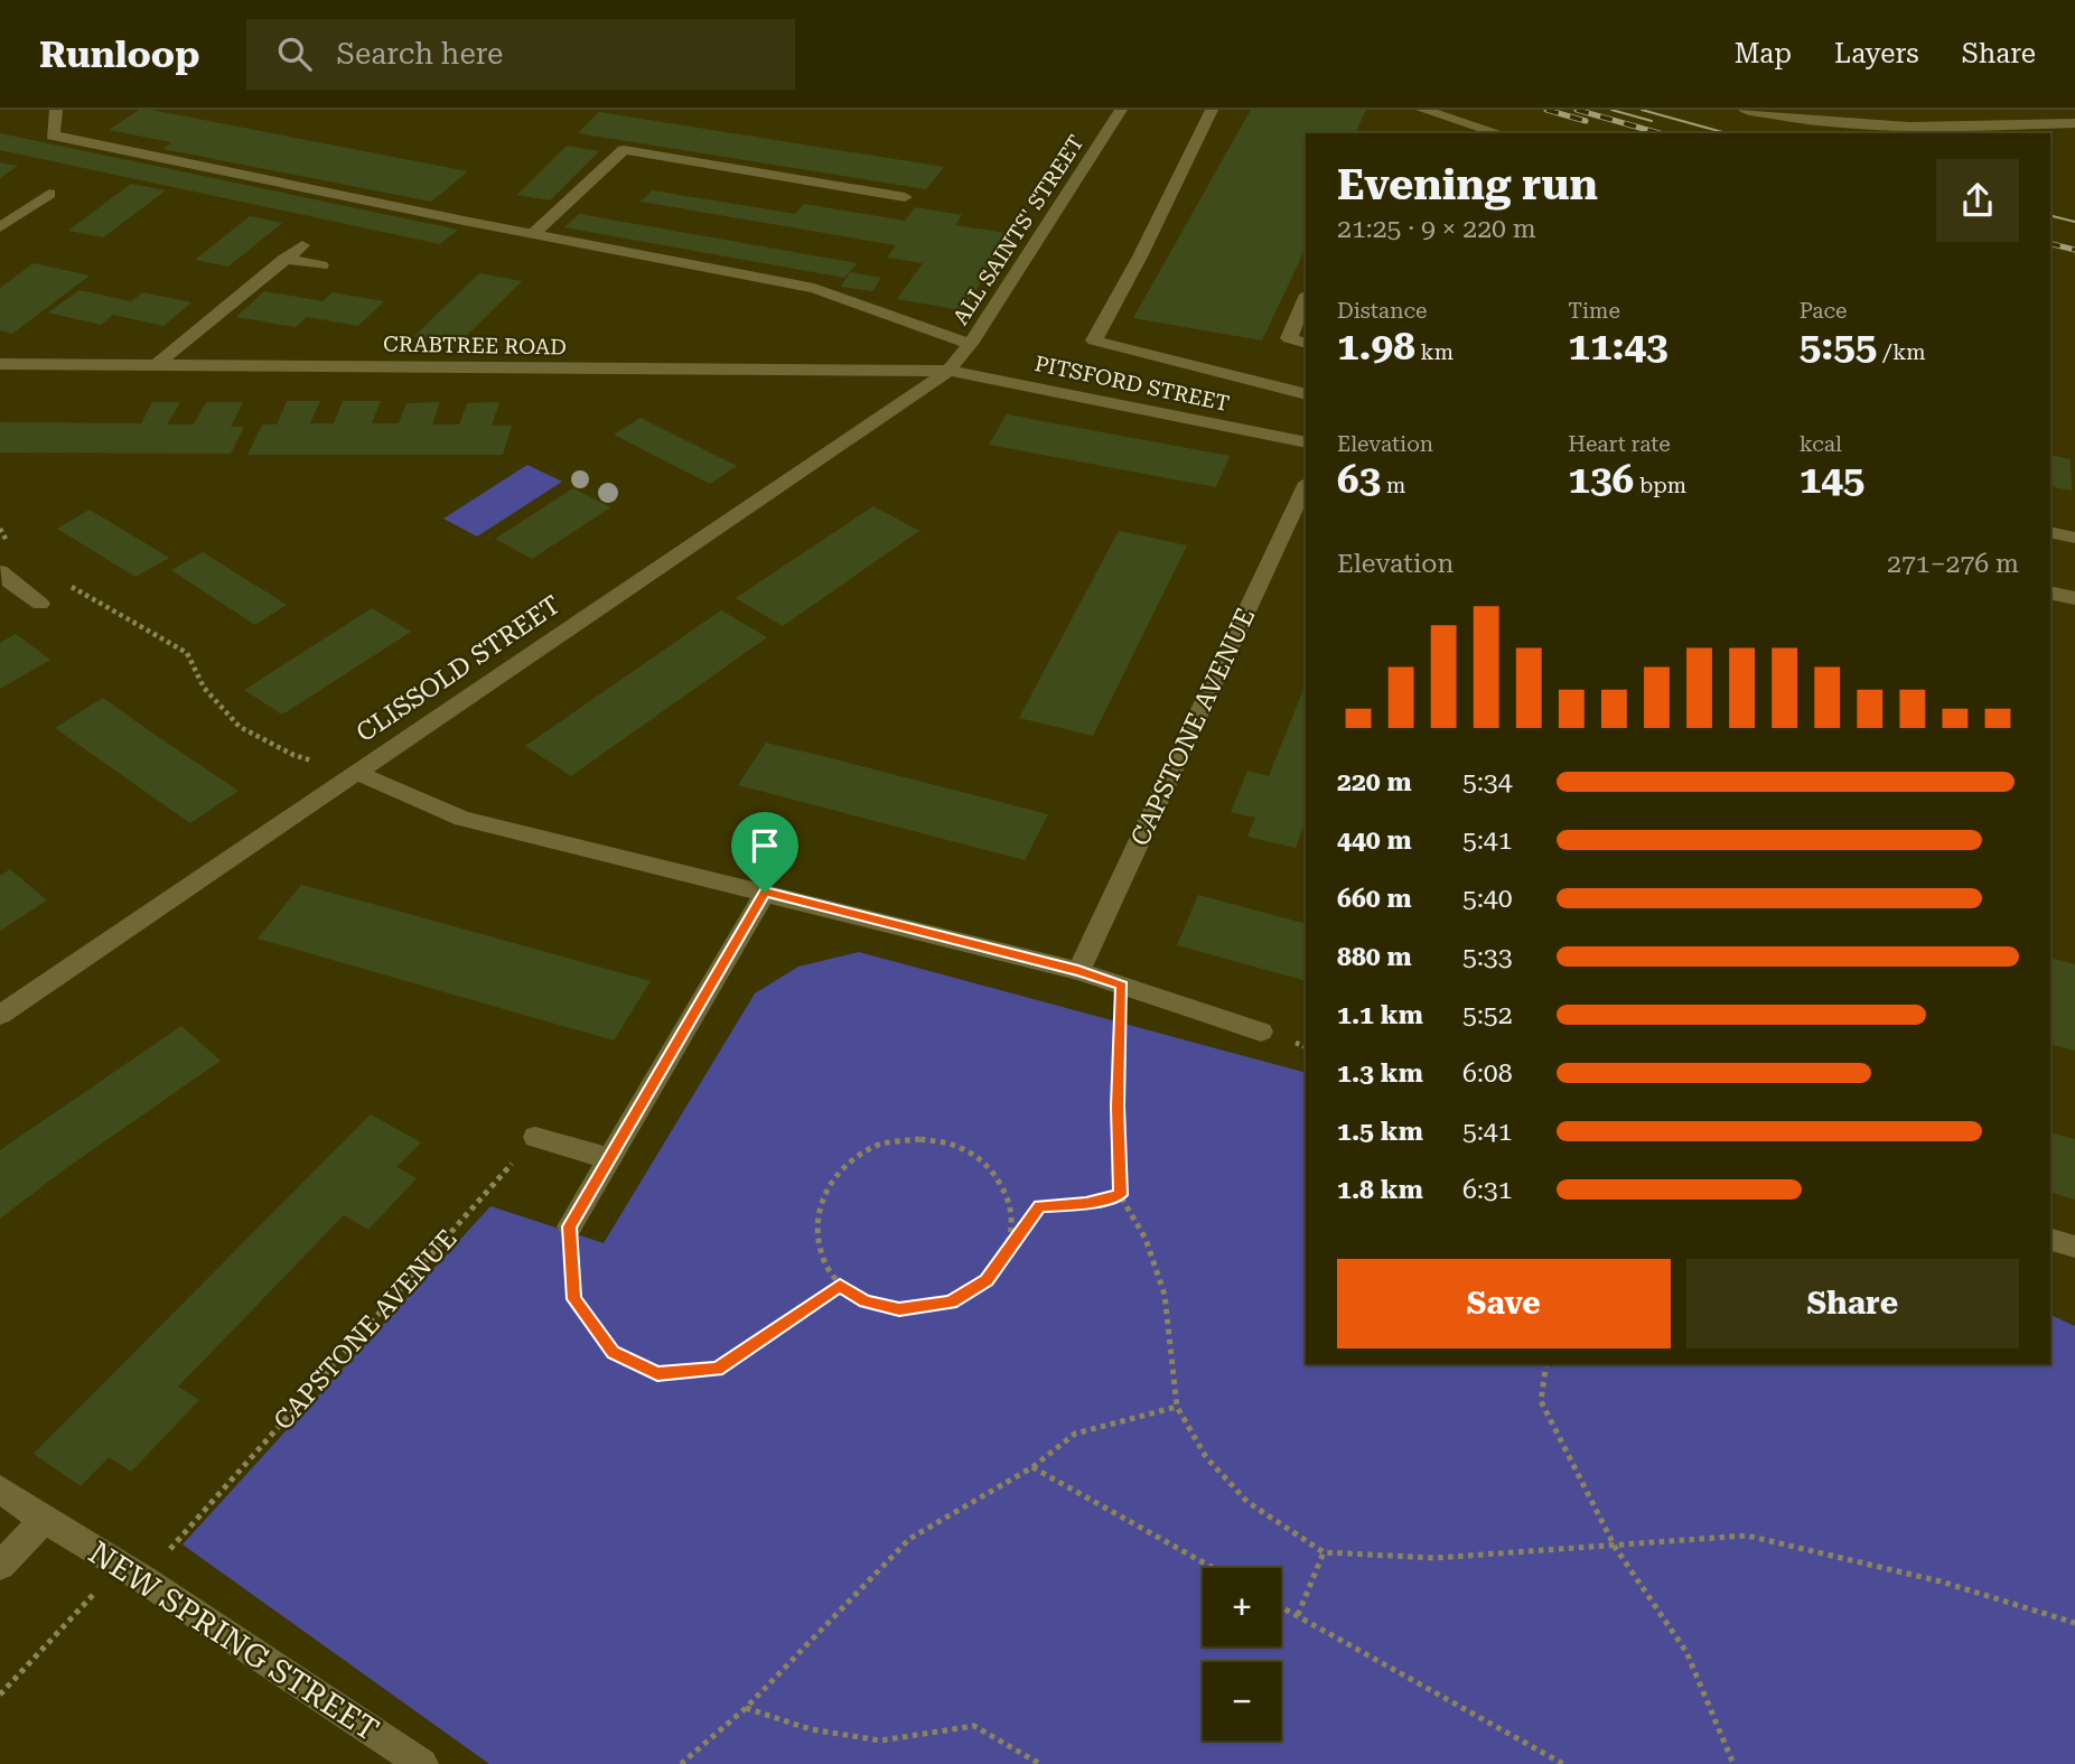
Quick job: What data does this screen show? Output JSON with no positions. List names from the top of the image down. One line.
{"streets":{"street":["ALL SAINTS' STREET","CRABTREE ROAD","PITSFORD STREET","CLISSOLD STREET","CAPSTONE AVENUE","NEW SPRING STREET"]},"crossings":[["ALL SAINTS' STREET","CRABTREE ROAD"],["ALL SAINTS' STREET","PITSFORD STREET"],["ALL SAINTS' STREET","CLISSOLD STREET"],["CRABTREE ROAD","PITSFORD STREET"],["CRABTREE ROAD","CLISSOLD STREET"],["PITSFORD STREET","CLISSOLD STREET"],["CAPSTONE AVENUE","NEW SPRING STREET"]],"page":{"header":"Runloop","search":"Search here","nav":["Map","Layers","Share"],"heading":["Evening run","21:25 · 9 × 220 m"],"stats":[["Distance","1.98 km"],["Time","11:43"],["Pace","5:55 /km"],["Elevation","63 m"],["Heart rate","136 bpm"],["kcal","145"]],"chart":["Elevation","271–276 m"],"list":[{"name":"220 m","note":"5:34"},{"name":"440 m","note":"5:41"},{"name":"660 m","note":"5:40"},{"name":"880 m","note":"5:33"},{"name":"1.1 km","note":"5:52"},{"name":"1.3 km","note":"6:08"},{"name":"1.5 km","note":"5:41"},{"name":"1.8 km","note":"6:31"}],"buttons":["Save","Share"],"map_buttons":["+","−"]}}
